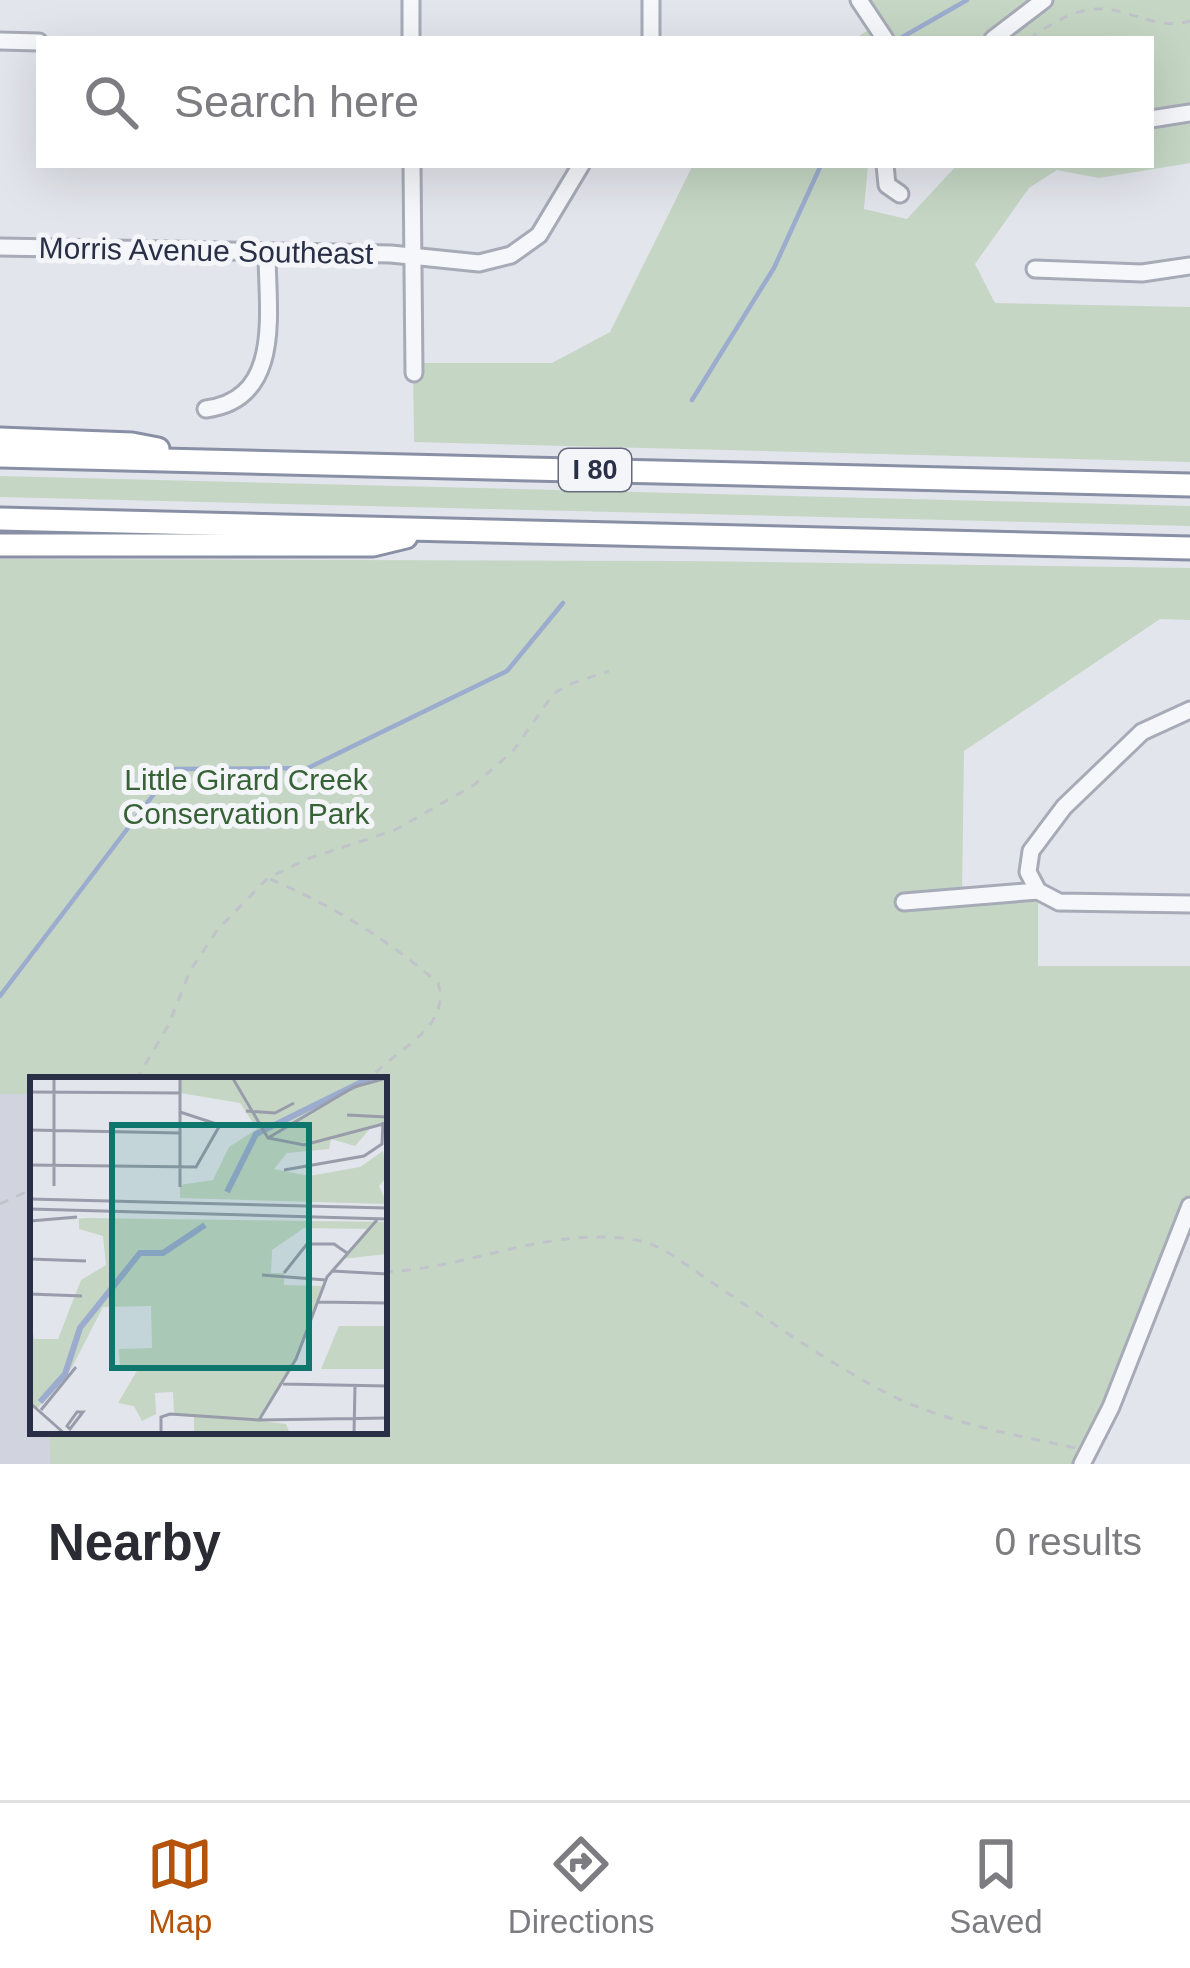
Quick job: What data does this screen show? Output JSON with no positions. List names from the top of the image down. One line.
{"streets":{"highway":["I 80"],"street":["Morris Avenue Southeast"]},"parks":["Little Girard Creek Conservation Park"],"page":{"search":"Search here","heading":["Nearby","0 results"],"nav":["Map","Directions","Saved"]}}
